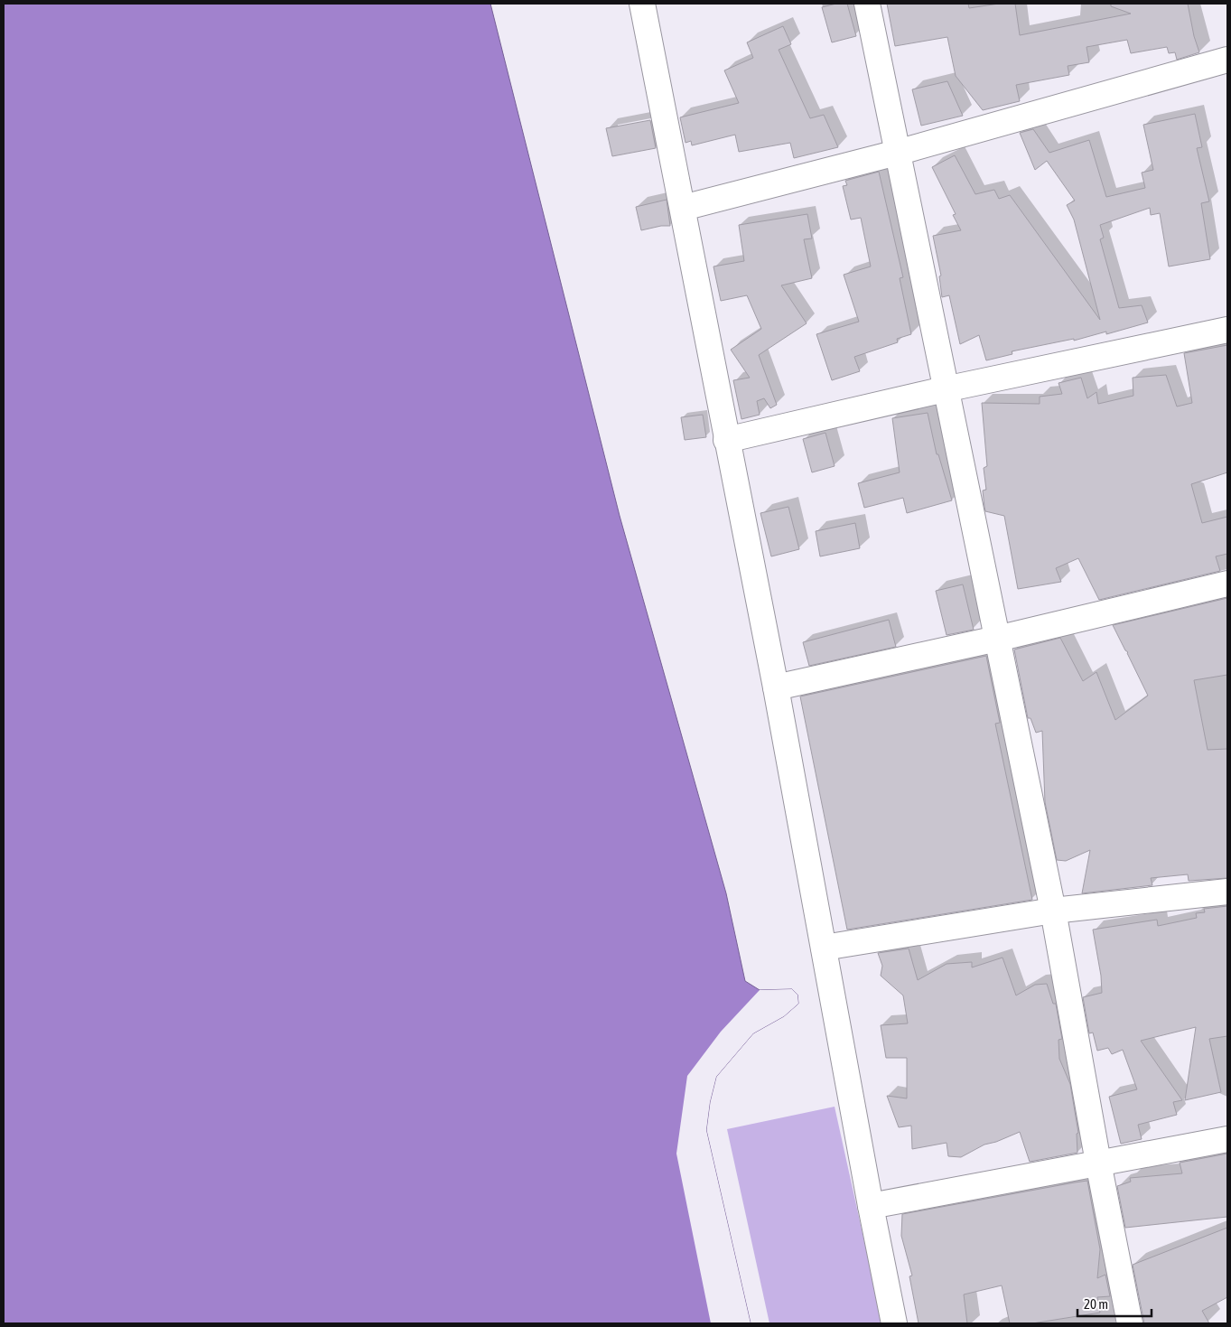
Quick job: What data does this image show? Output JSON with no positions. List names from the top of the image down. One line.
{"scale_bar":"20 m"}
